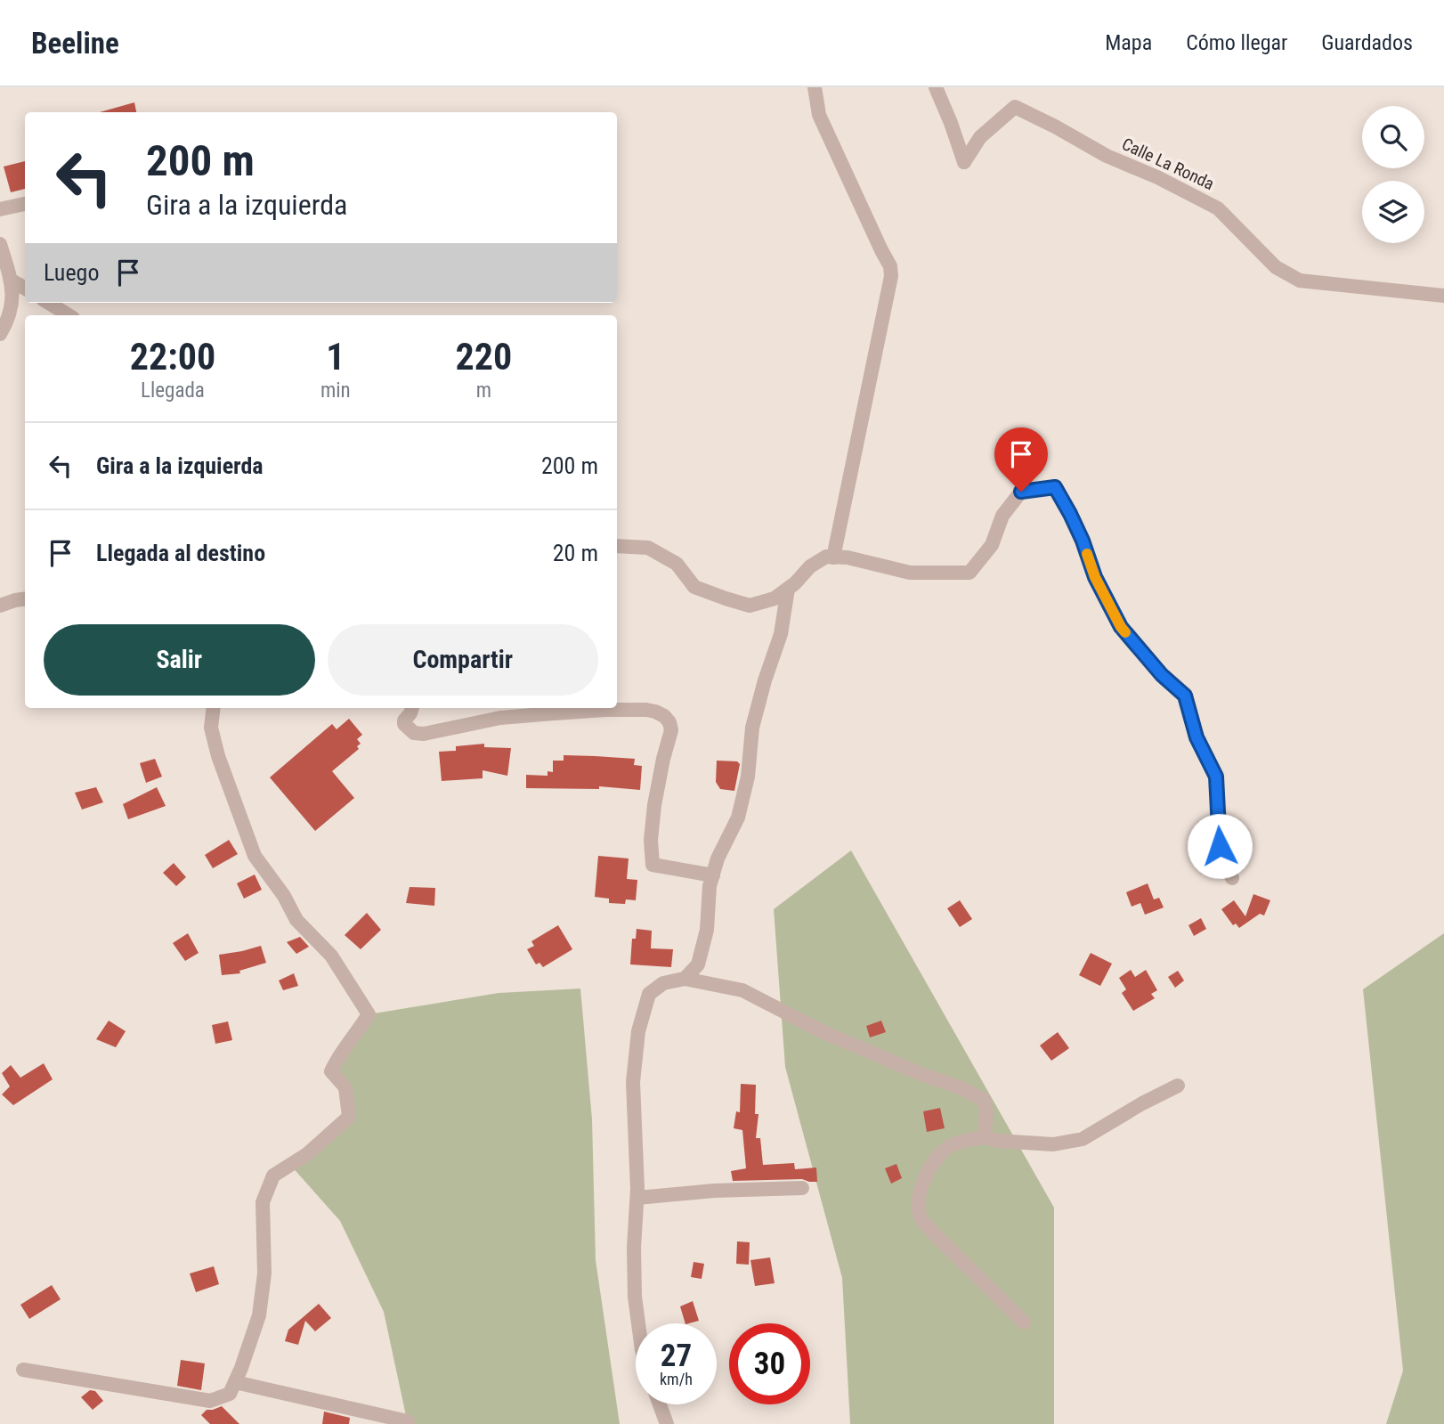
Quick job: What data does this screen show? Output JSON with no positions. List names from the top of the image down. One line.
{"streets":{"street":["Calle La Ronda"]},"page":{"header":"Beeline","nav":["Mapa","Cómo llegar","Guardados"],"turn":["200 m","Gira a la izquierda"],"then":"Luego","eta":["22:00","Llegada","1","min","220","m"],"list":[{"name":"Gira a la izquierda","value":"200 m"},{"name":"Llegada al destino","value":"20 m"}],"buttons":["Salir","Compartir"],"speed":"27 km/h","limit":"30"}}
